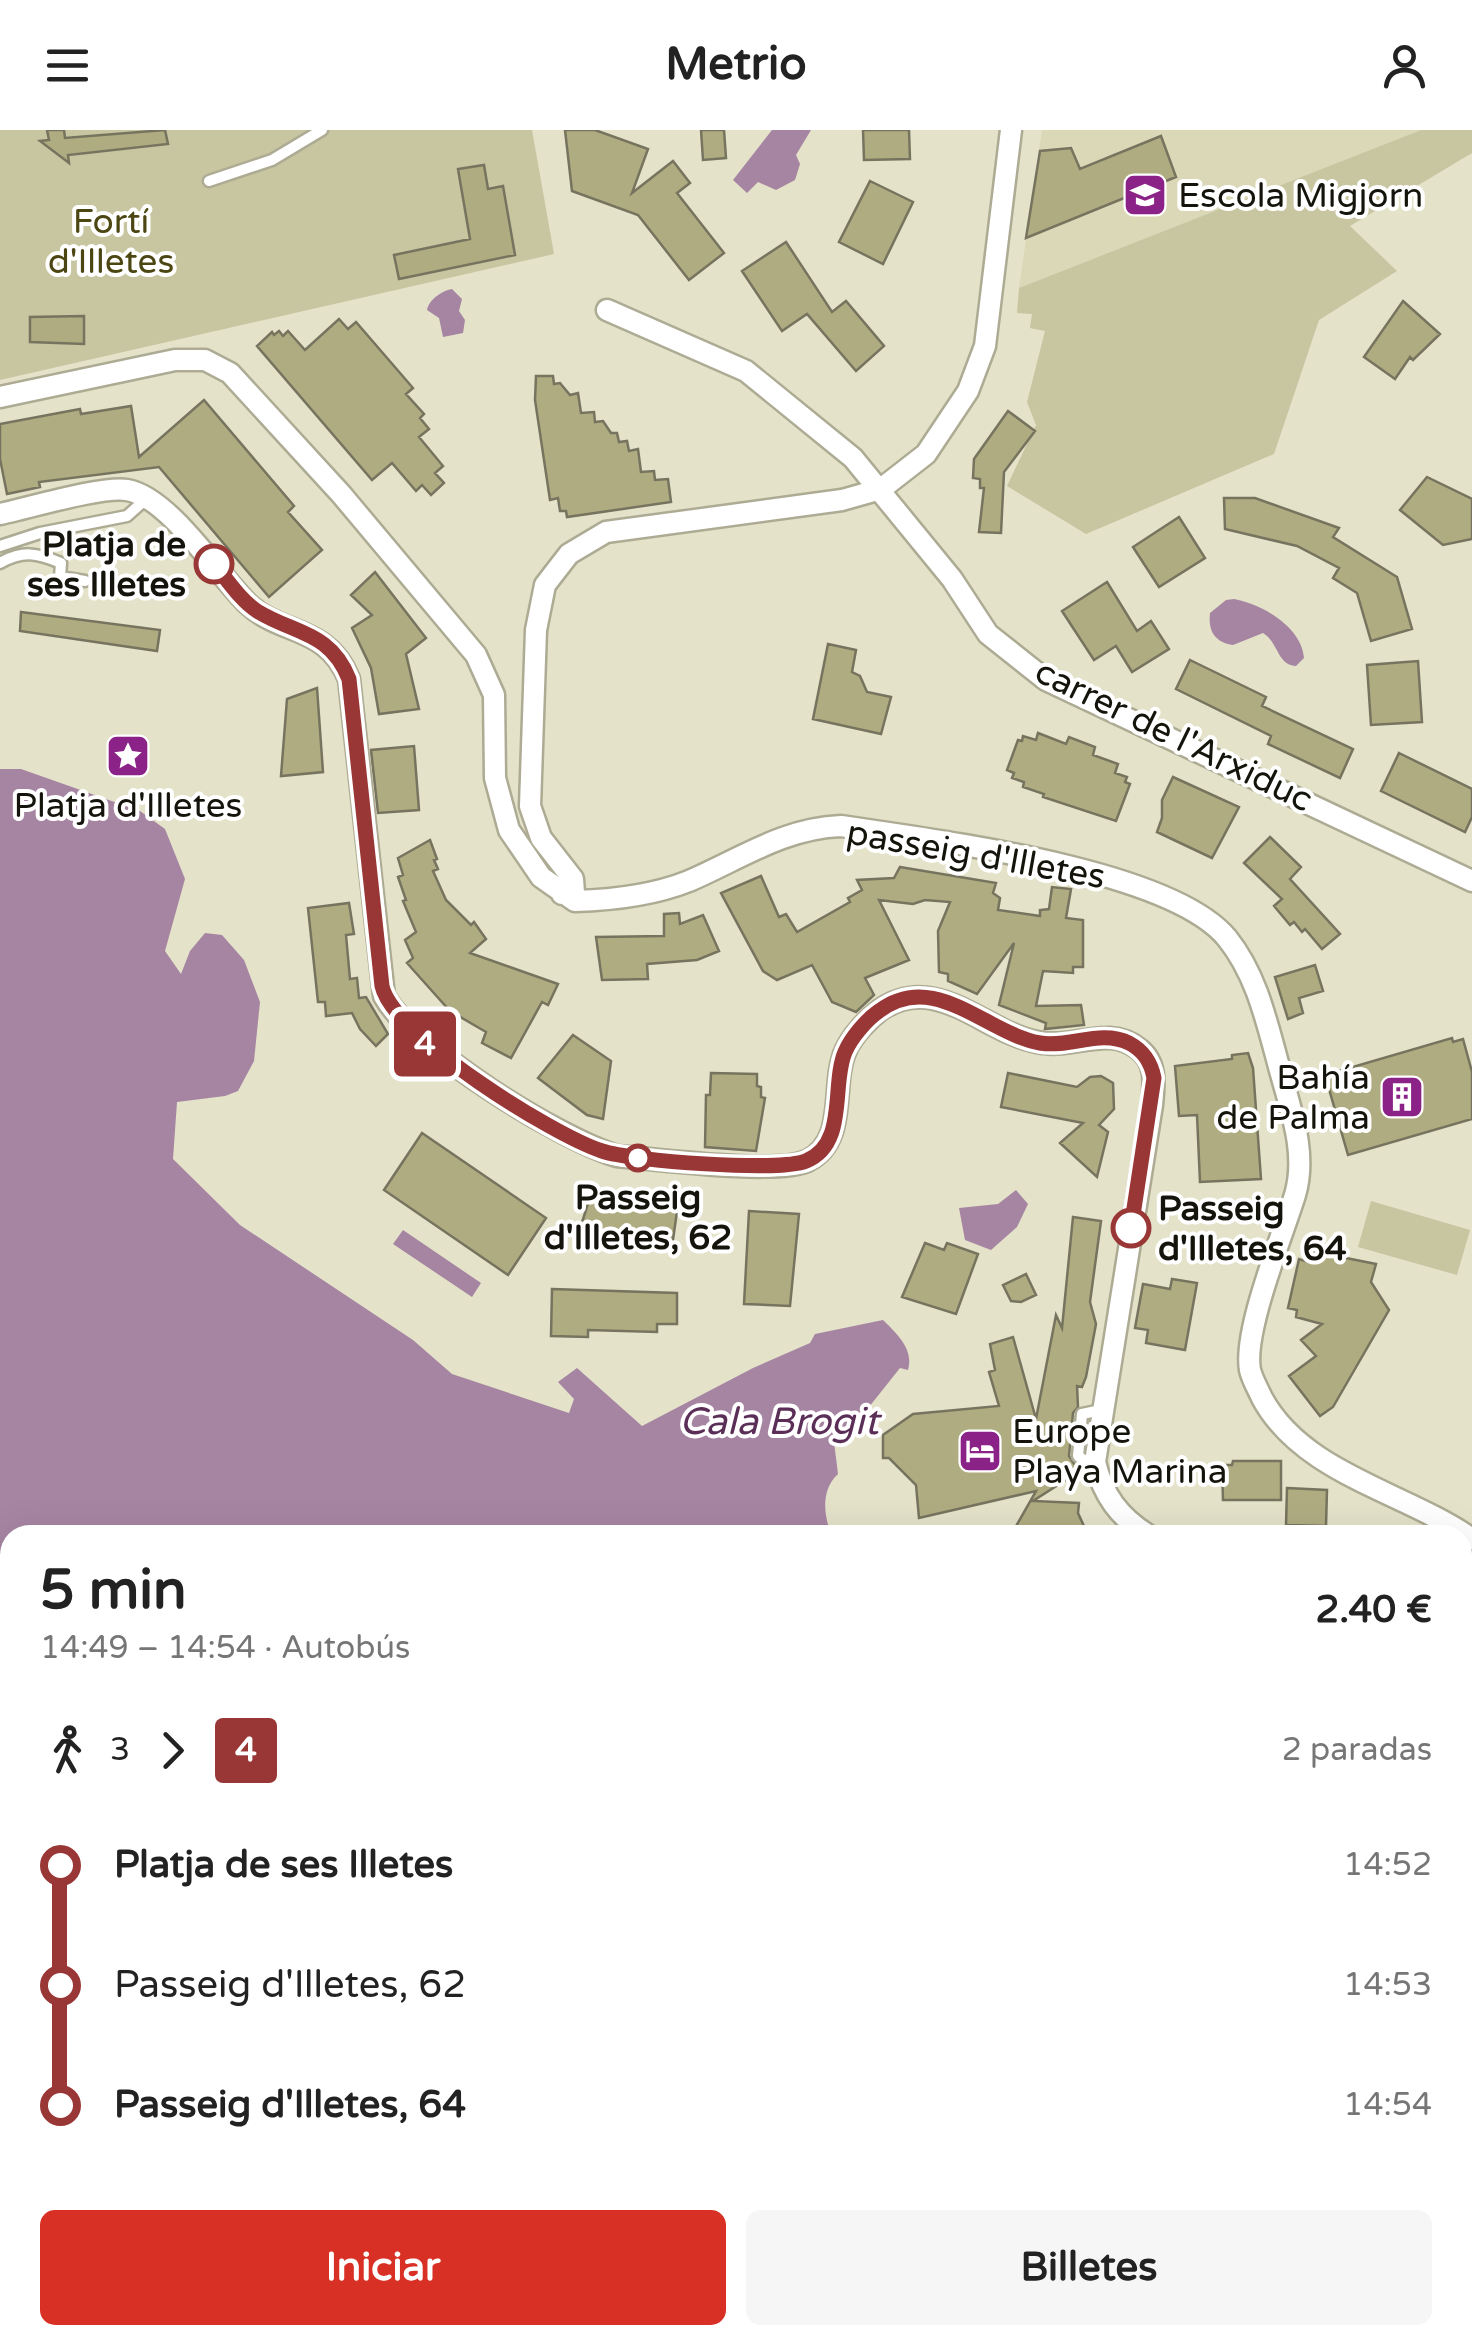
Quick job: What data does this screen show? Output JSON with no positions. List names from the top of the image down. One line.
{"streets":{"street":["carrer de l'Arxiduc","passeig d'Illetes"]},"water":["Cala Brogit"],"parks":["Fortí d'Illetes"],"places":{"school or university":["Escola Migjorn"],"other":["Platja de ses Illetes","Passeig d'Illetes, 62","Passeig d'Illetes, 64"],"place":["Platja d'Illetes"],"building":["Bahía de Palma"],"hotel":["Europe Playa Marina"]},"lines":["bus line 4"],"page":{"header":"Metrio","on_map":"4","heading":["5 min","14:49 – 14:54 · Autobús","2.40 €"],"legs":["3","4","2 paradas"],"list":[{"name":"Platja de ses Illetes","value":"14:52"},{"name":"Passeig d'Illetes, 62","value":"14:53"},{"name":"Passeig d'Illetes, 64","value":"14:54"}],"buttons":["Iniciar","Billetes"]}}
